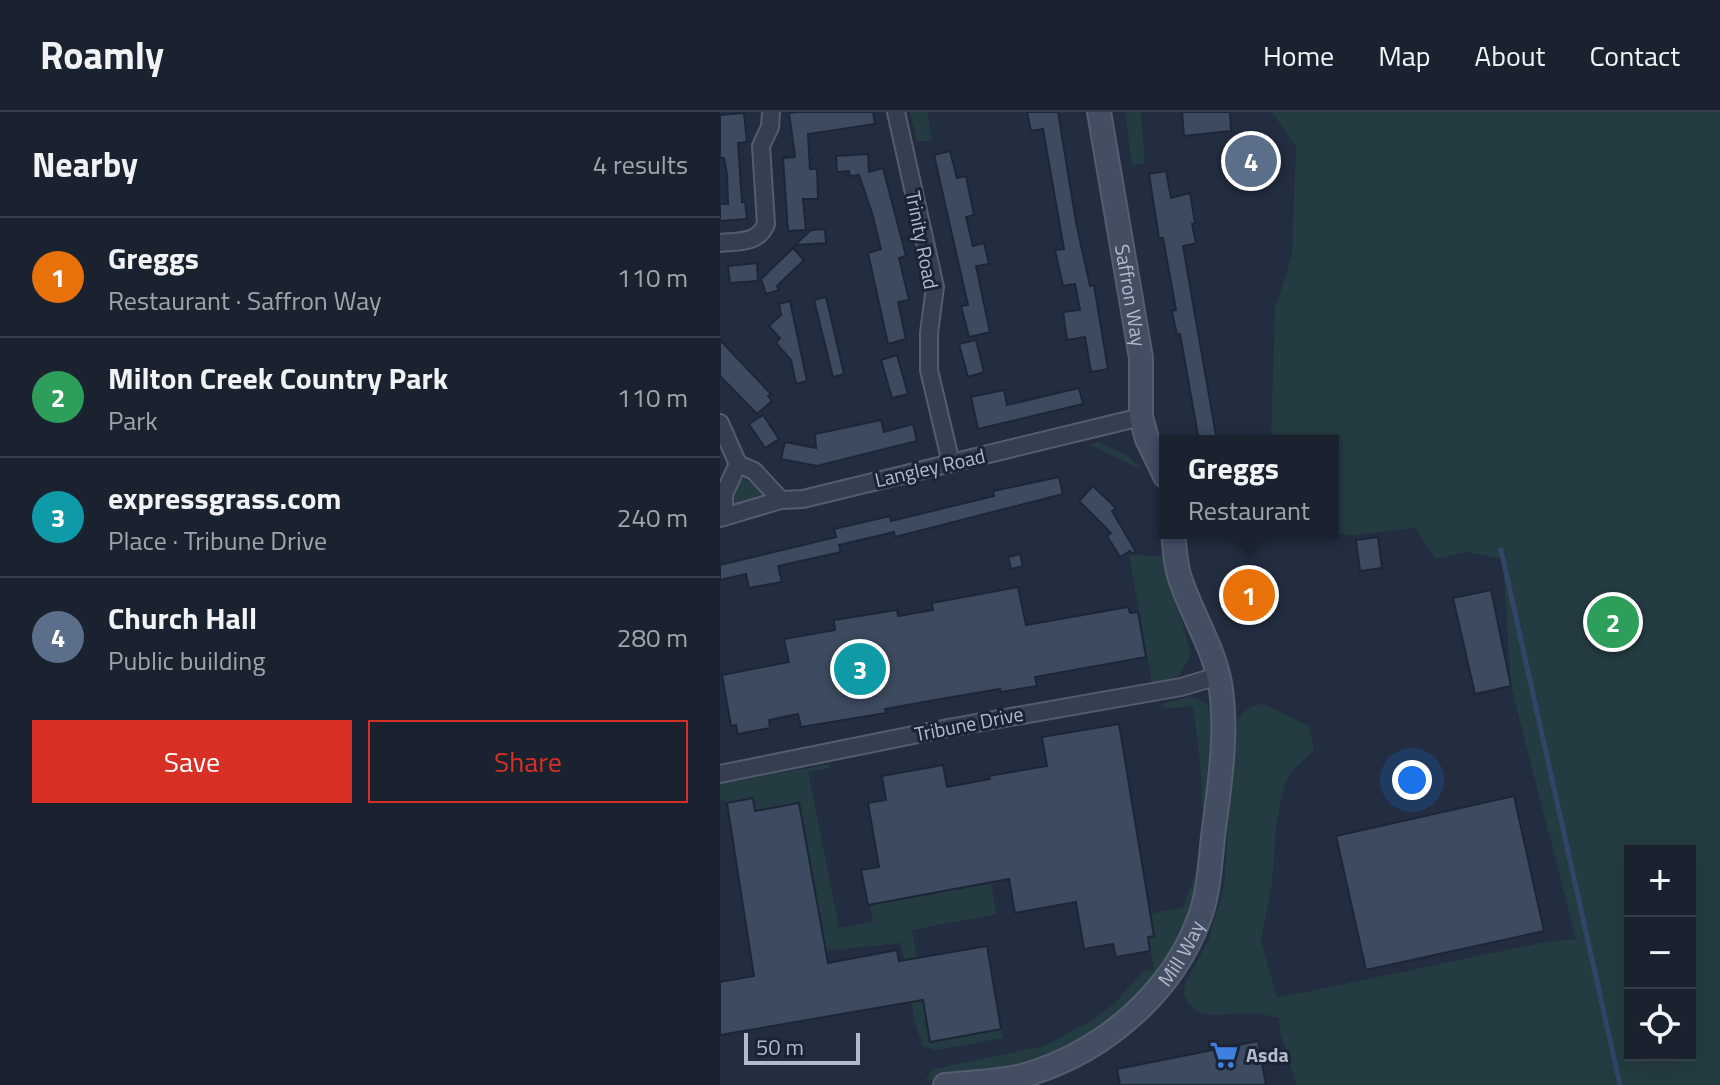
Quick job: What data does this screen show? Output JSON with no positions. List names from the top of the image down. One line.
{"streets":{"street":["Trinity Road","Saffron Way","Langley Road","Tribune Drive","Mill Way"]},"crossings":[["Trinity Road","Langley Road"],["Saffron Way","Langley Road"],["Tribune Drive","Mill Way"]],"places":{"supermarket":["Asda"]},"scale_bar":"50 m","page":{"header":"Roamly","nav":["Home","Map","About","Contact"],"heading":["Nearby","4 results"],"pins":["4","1","2","3"],"list":[{"mark":"1","name":"Greggs","note":"Restaurant · Saffron Way","value":"110 m"},{"mark":"2","name":"Milton Creek Country Park","note":"Park","value":"110 m"},{"mark":"3","name":"expressgrass.com","note":"Place · Tribune Drive","value":"240 m"},{"mark":"4","name":"Church Hall","note":"Public building","value":"280 m"}],"popup":["Greggs","Restaurant"],"buttons":["Save","Share"],"map_buttons":["+","−"],"scale":"50 m"}}
